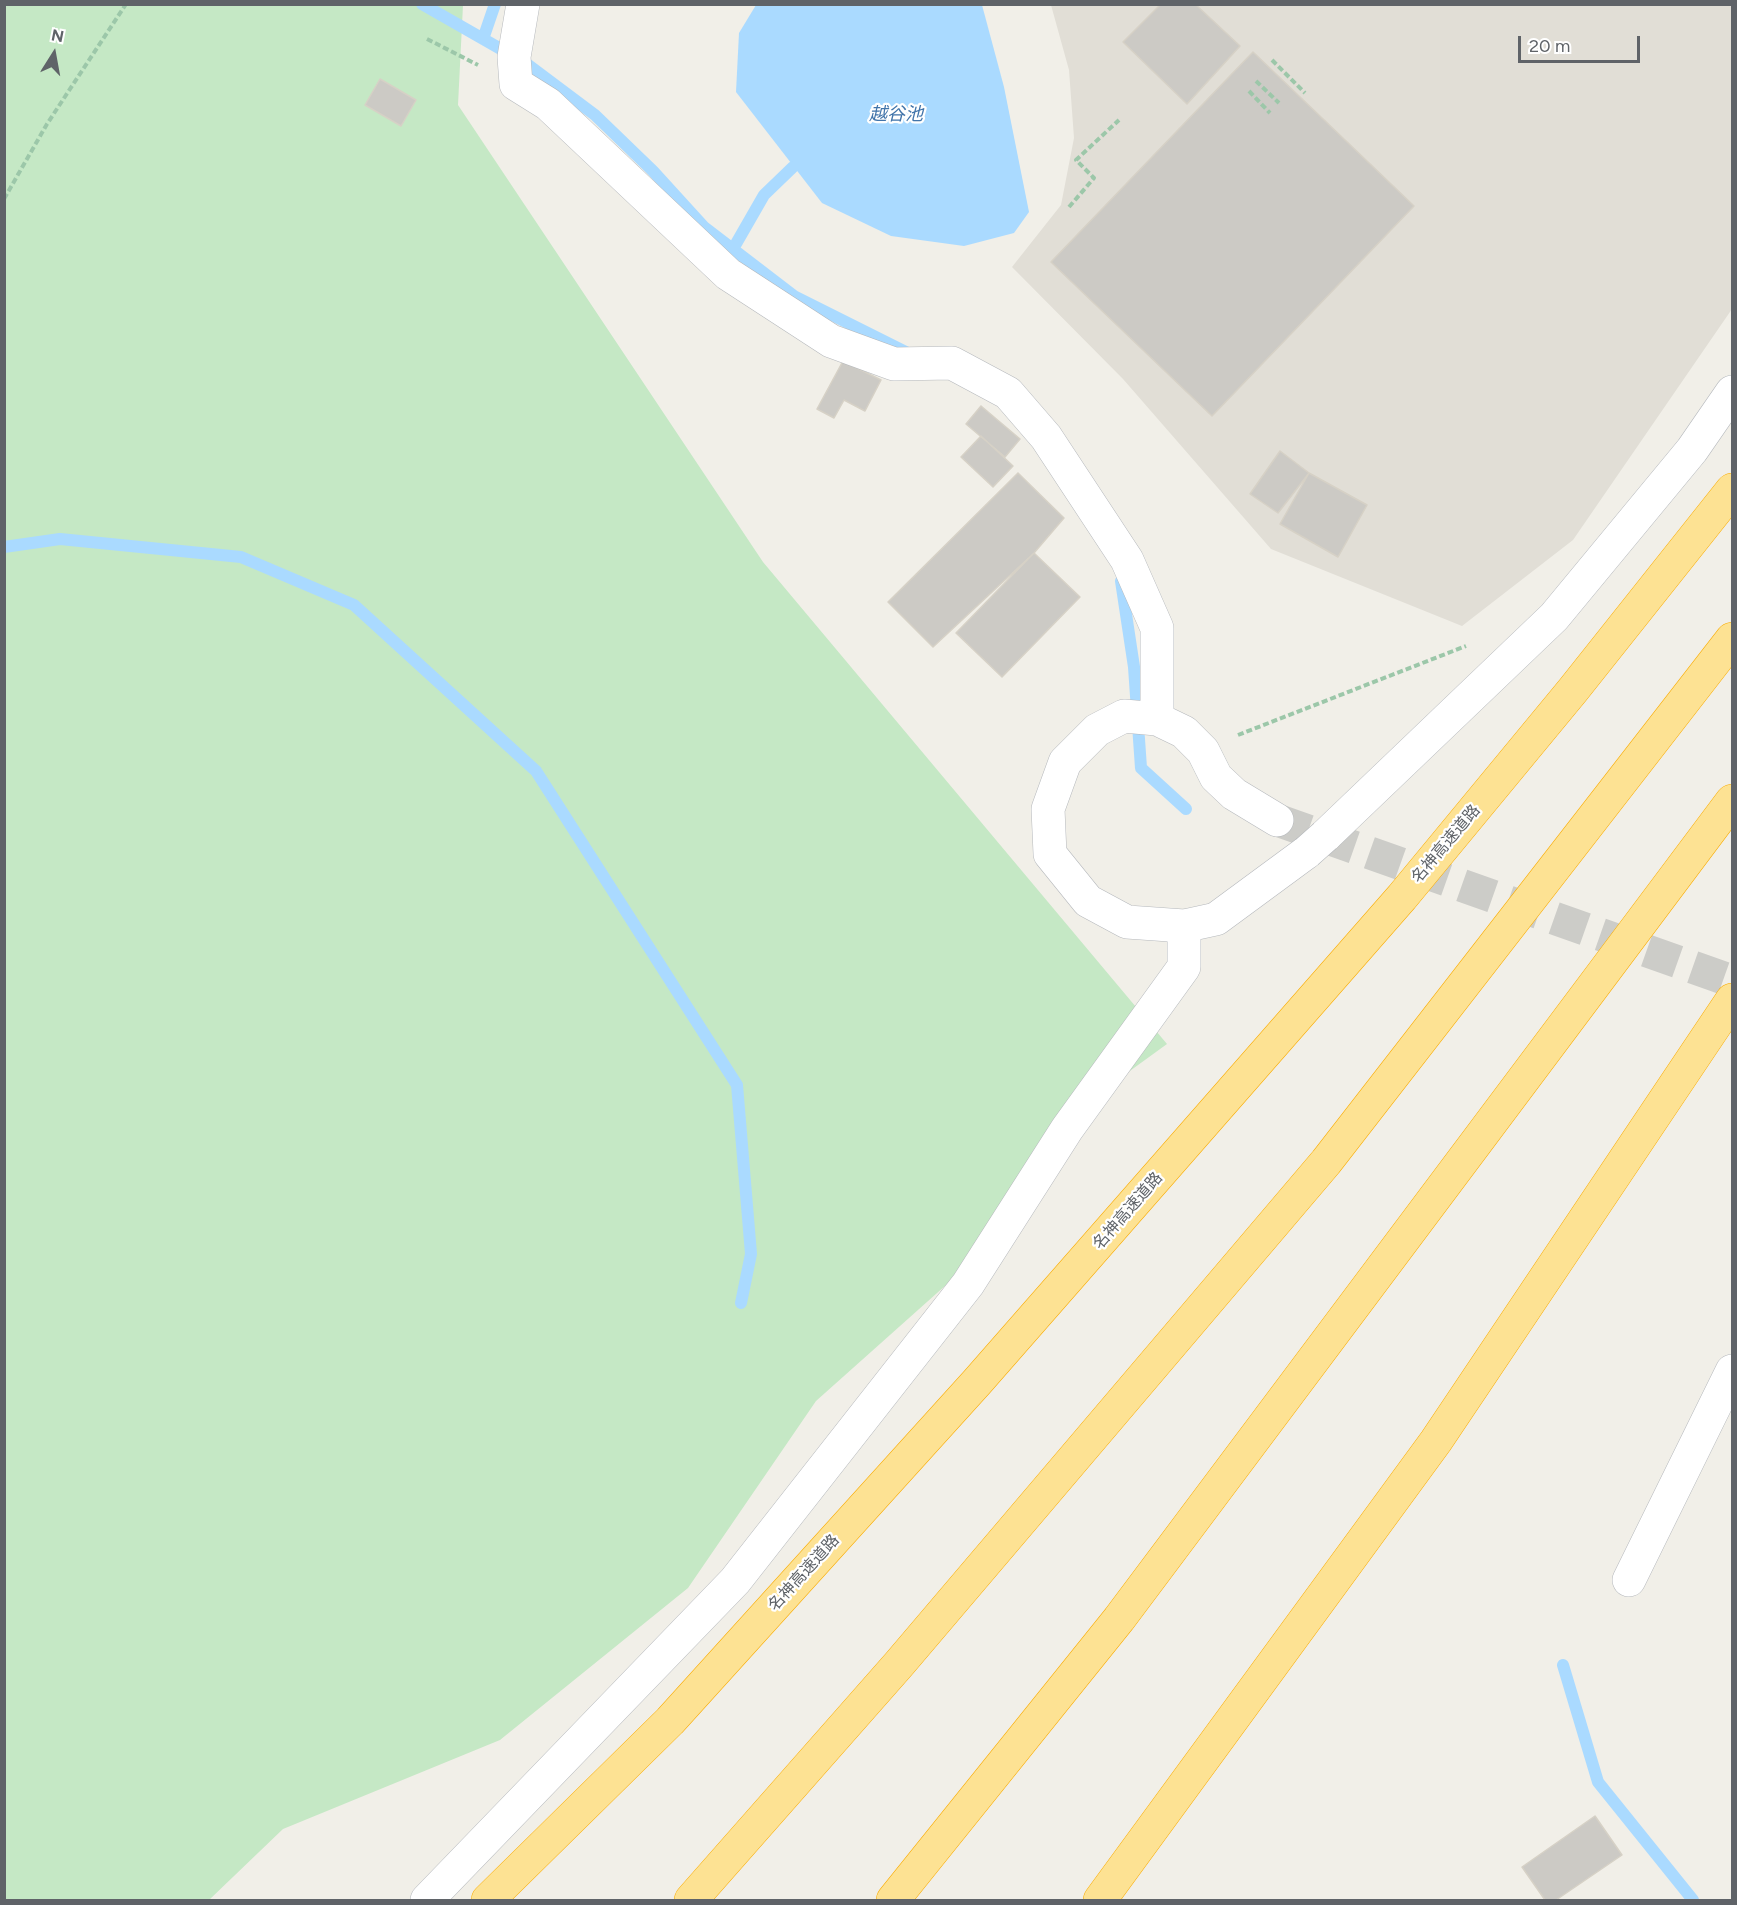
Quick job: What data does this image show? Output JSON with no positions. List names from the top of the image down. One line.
{"streets":{"highway":["名神高速道路"]},"water":["越谷池"],"scale_bar":"20 m","north":"top"}
